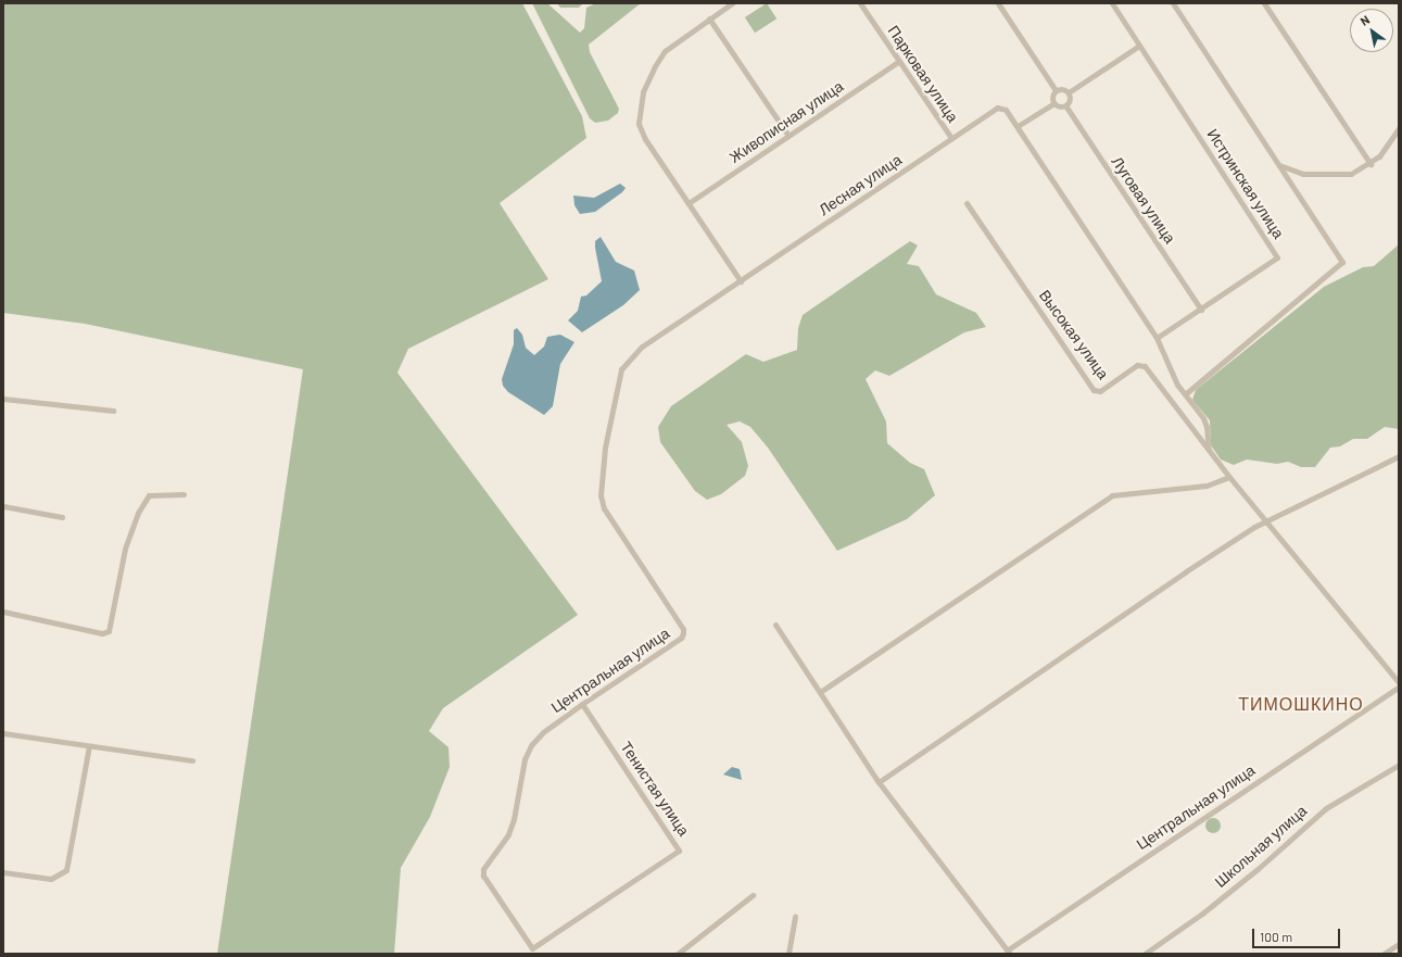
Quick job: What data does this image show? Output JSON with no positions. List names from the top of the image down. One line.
{"streets":{"street":["Парковая улица","Живописная улица","Истринская улица","Лесная улица","Луговая улица","Высокая улица","Центральная улица","Тенистая улица","Школьная улица"]},"crossings":[["Парковая улица","Живописная улица"],["Парковая улица","Лесная улица"],["Истринская улица","Луговая улица"],["Лесная улица","Центральная улица"],["Центральная улица","Тенистая улица"]],"districts":["ТИМОШКИНО"],"scale_bar":"100 m","north":"top left"}
